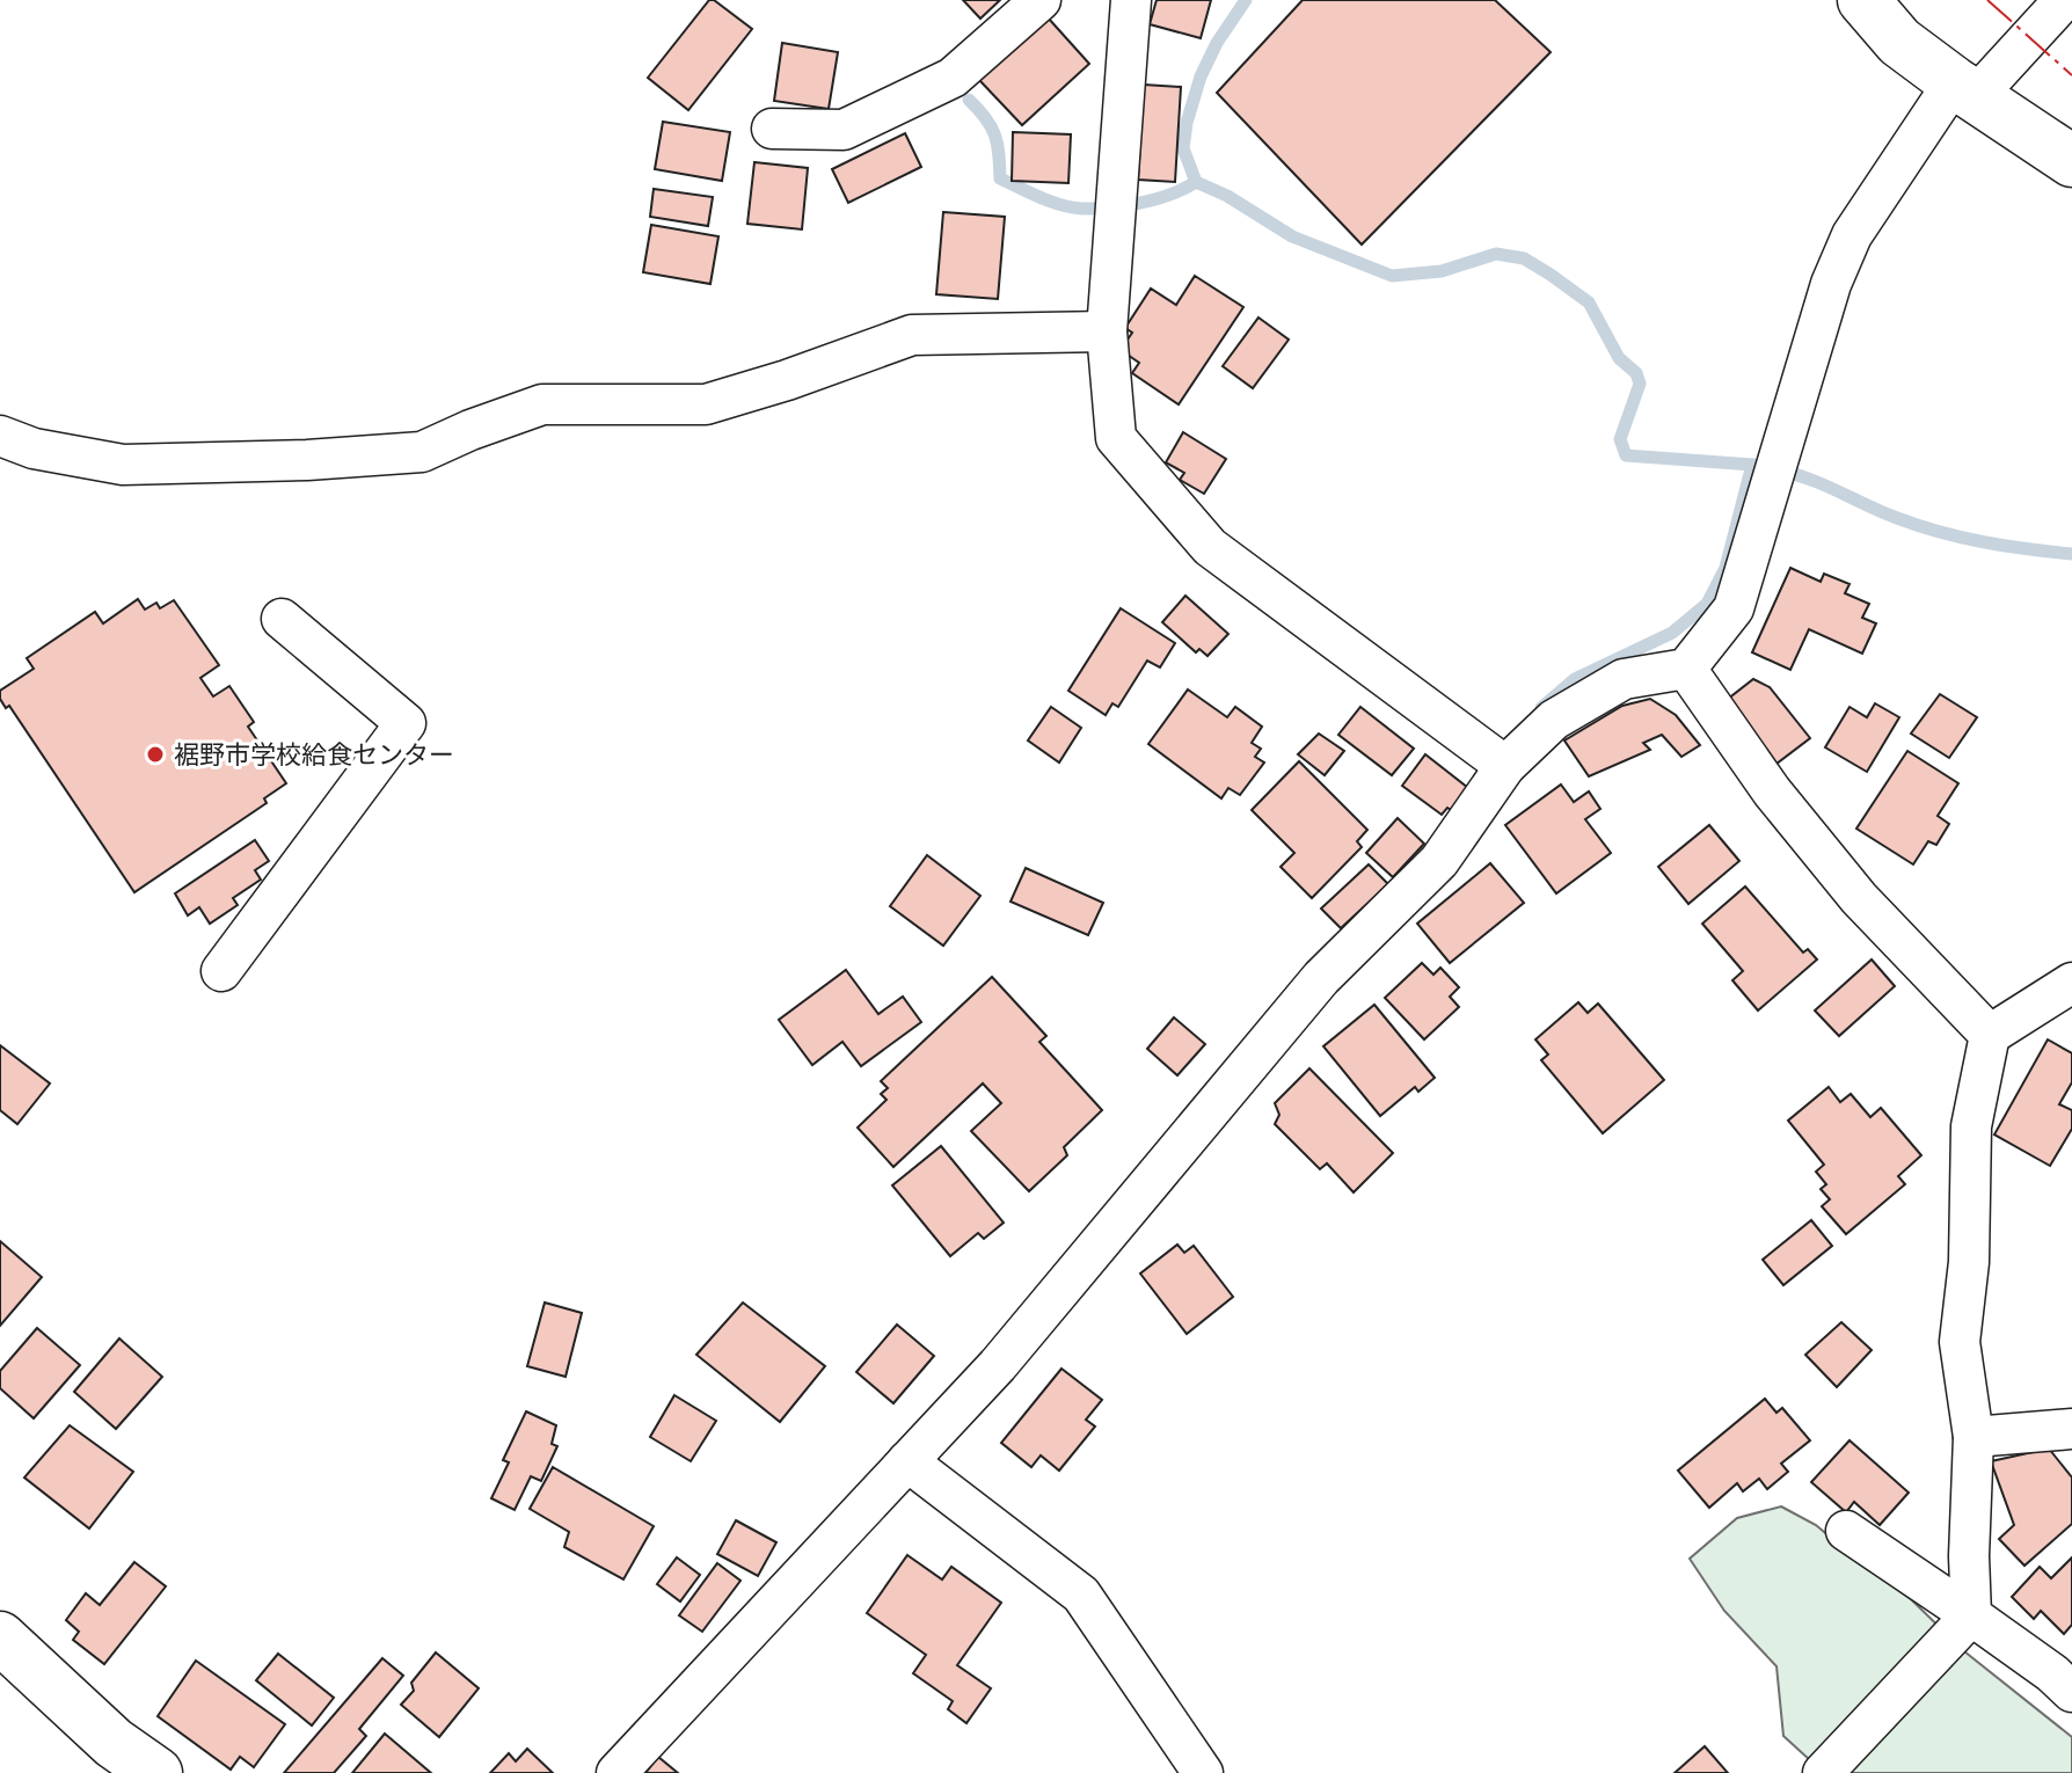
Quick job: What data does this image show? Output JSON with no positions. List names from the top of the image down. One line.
{"places":["裾野市学校給食センター"]}
